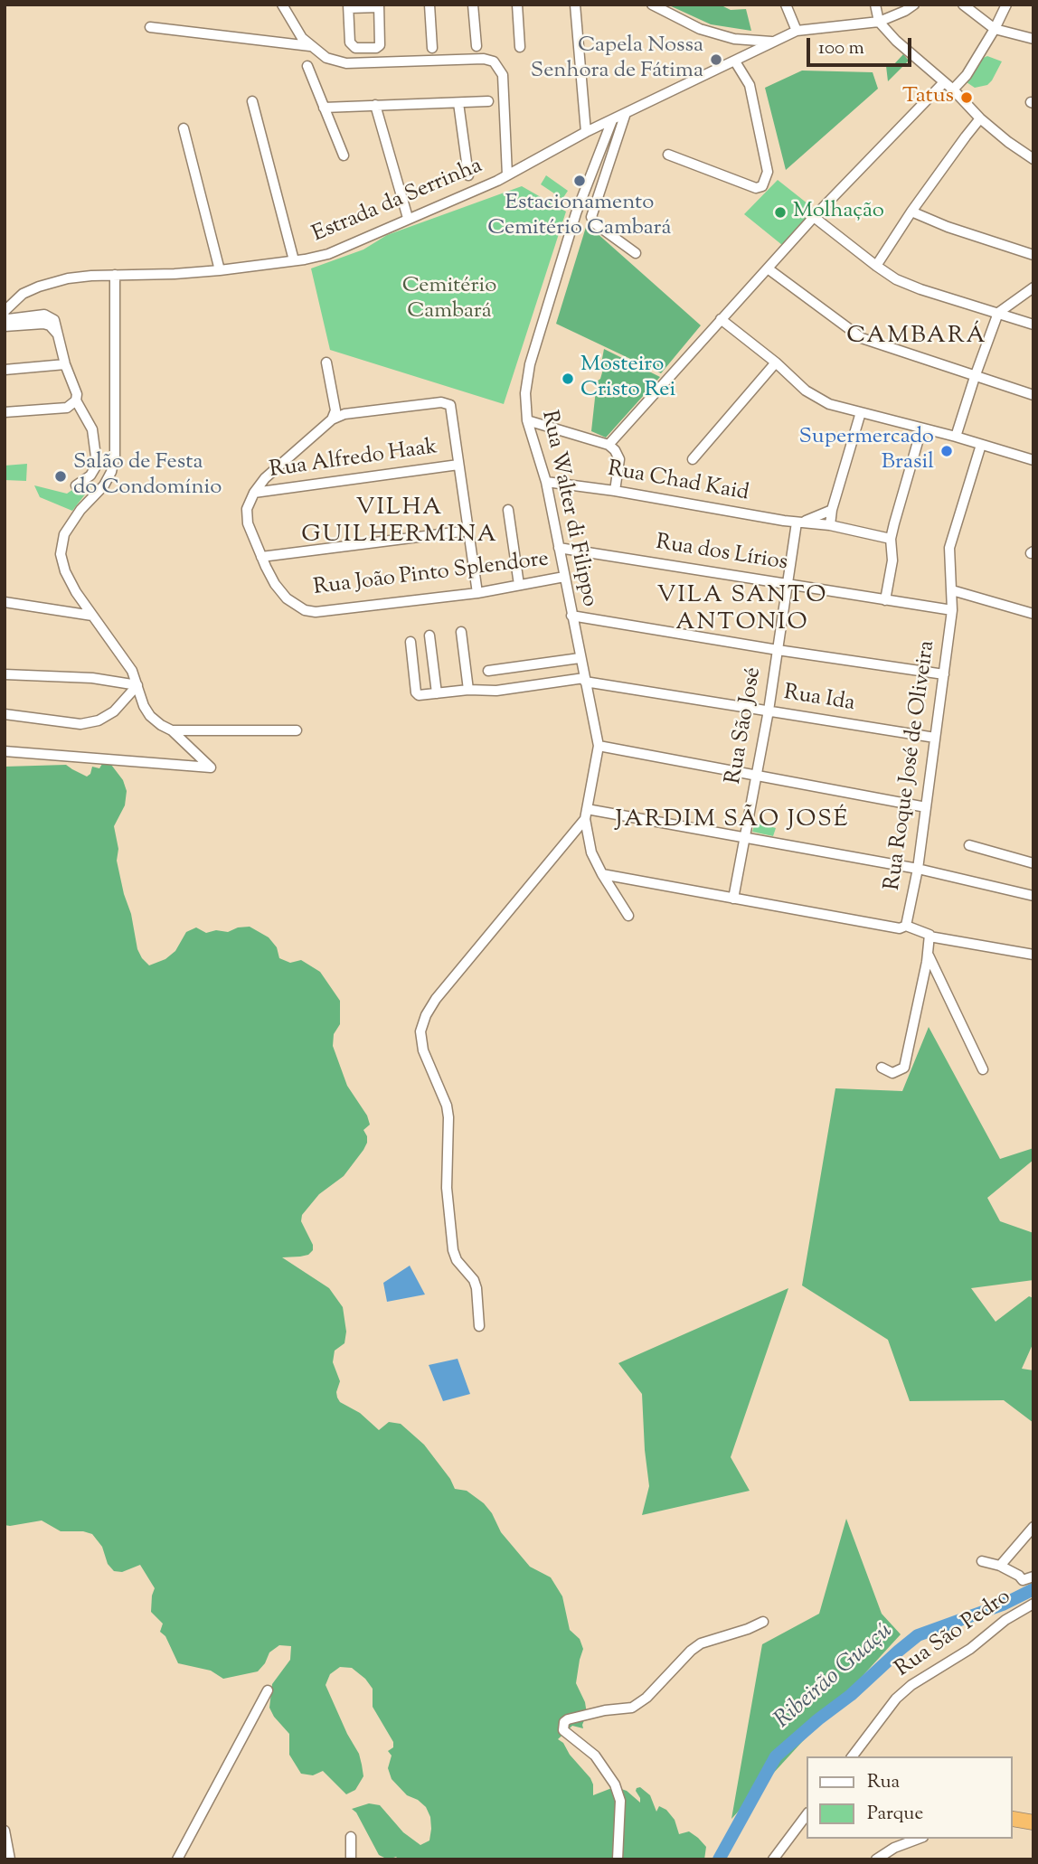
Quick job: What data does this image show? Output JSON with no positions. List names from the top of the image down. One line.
{"streets":{"street":["Estrada da Serrinha","Rua Alfredo Haak","Rua Chad Kaid","Rua Walter di Filippo","Rua dos Lírios","Rua João Pinto Splendore","Rua Ida","Rua São José","Rua Roque José de Oliveira","Rua São Pedro"]},"crossings":[["Estrada da Serrinha","Rua Walter di Filippo"],["Rua Alfredo Haak","Rua João Pinto Splendore"],["Rua Chad Kaid","Rua Walter di Filippo"],["Rua Chad Kaid","Rua São José"],["Rua Walter di Filippo","Rua dos Lírios"],["Rua Walter di Filippo","Rua João Pinto Splendore"],["Rua Walter di Filippo","Rua Ida"],["Rua dos Lírios","Rua São José"],["Rua dos Lírios","Rua Roque José de Oliveira"],["Rua Ida","Rua São José"],["Rua Ida","Rua Roque José de Oliveira"]],"districts":["CAMBARÁ","VILHA GUILHERMINA","VILA SANTO ANTONIO","JARDIM SÃO JOSÉ"],"water":["Ribeirão Guaçú"],"parks":["Cemitério Cambará"],"places":["Capela Nossa Senhora de Fátima","Tatus","Estacionamento Cemitério Cambará","Molhação","Mosteiro Cristo Rei","Supermercado Brasil","Salão de Festa do Condomínio"],"legend":["Rua","Parque"],"scale_bar":"100 m"}
